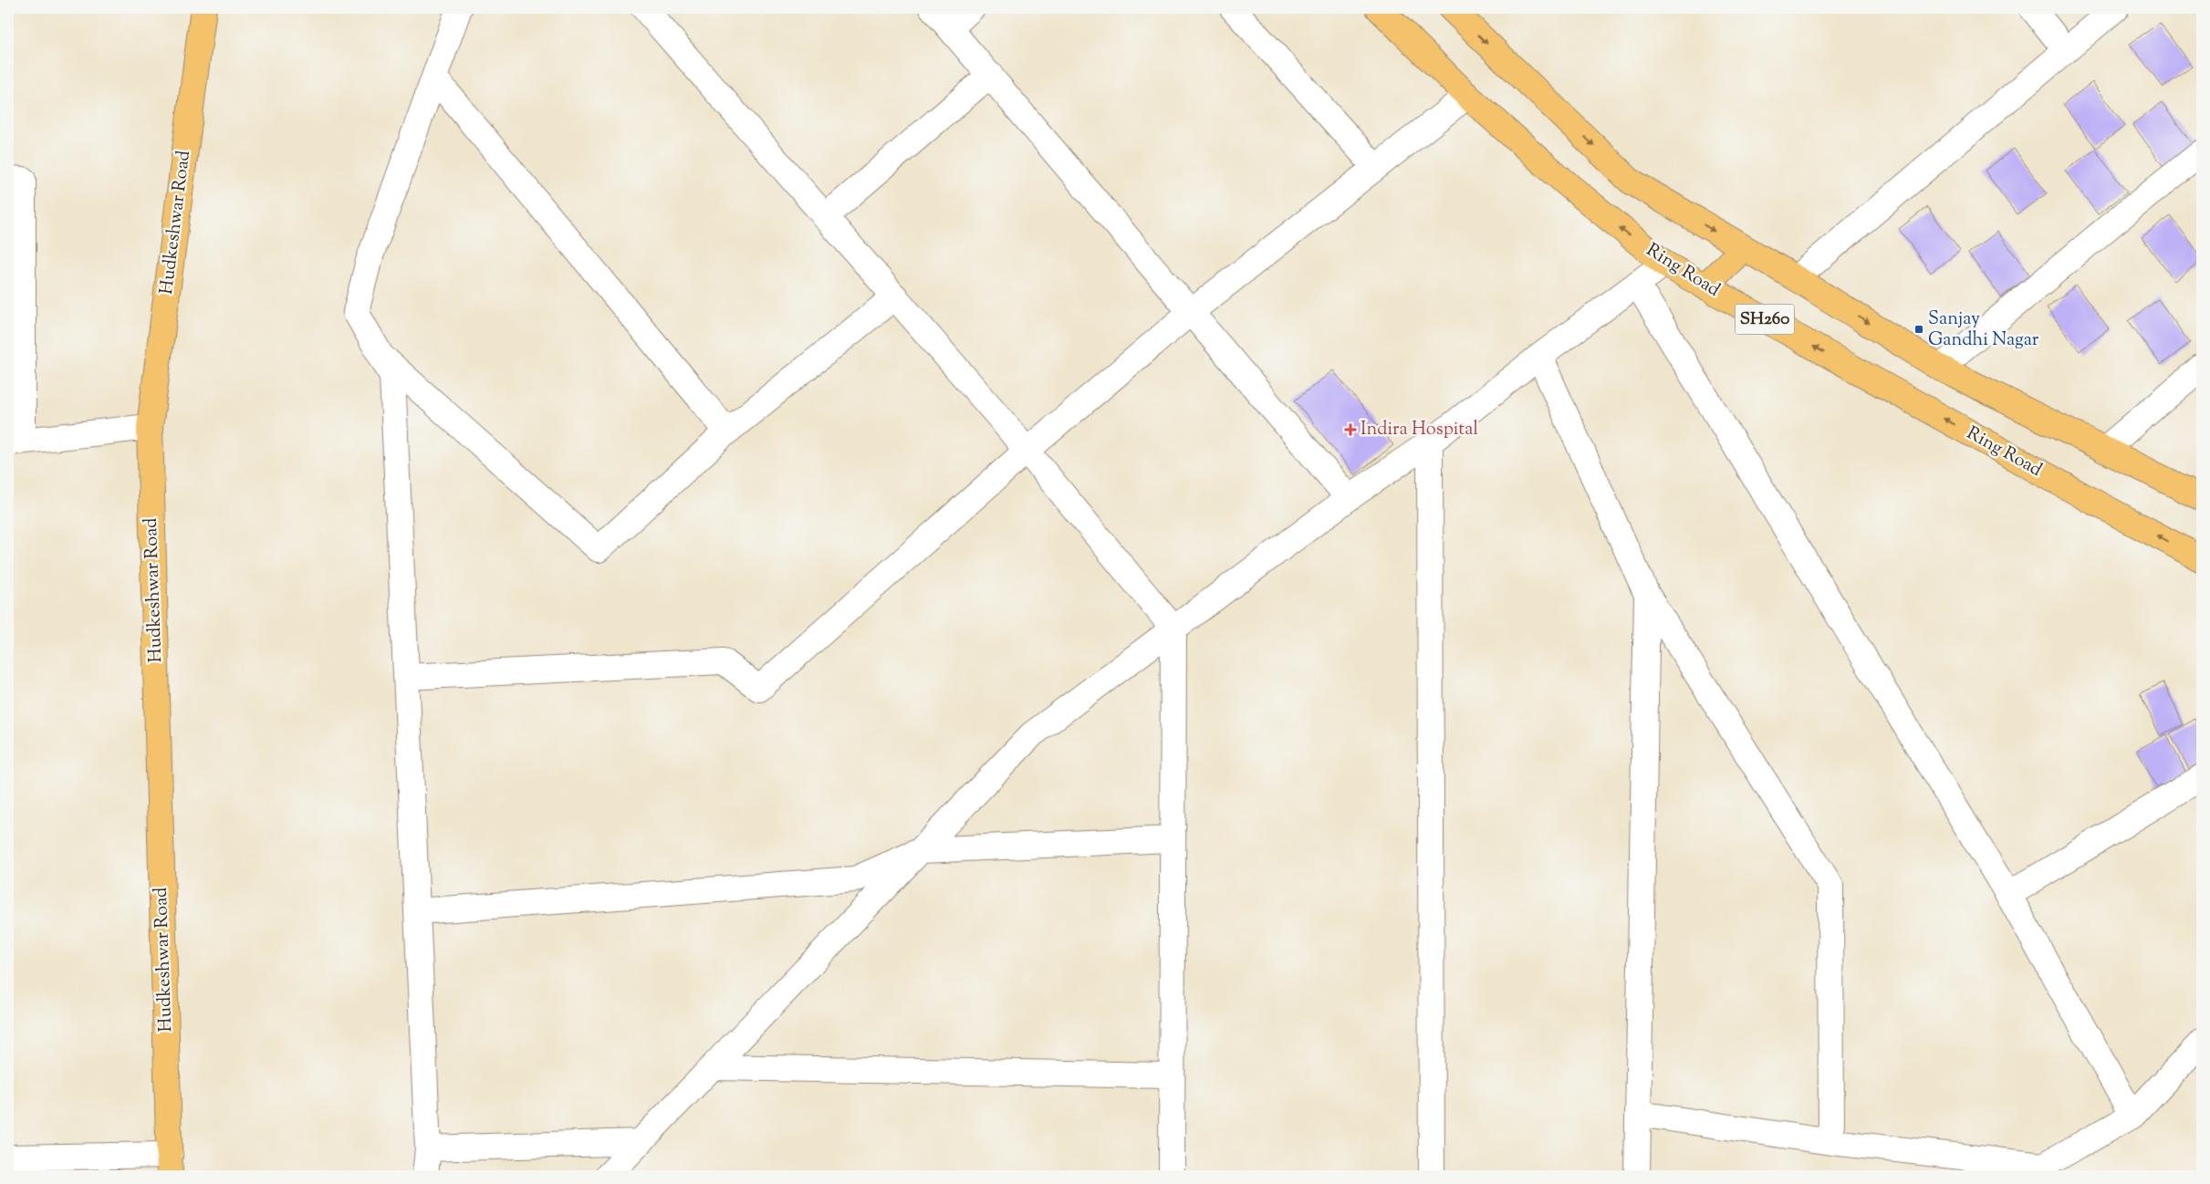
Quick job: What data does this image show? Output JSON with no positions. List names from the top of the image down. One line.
{"streets":{"main road":["Hudkeshwar Road","Ring Road","SH260"]},"places":{"transit":["Sanjay Gandhi Nagar"],"health":["Indira Hospital"]}}
